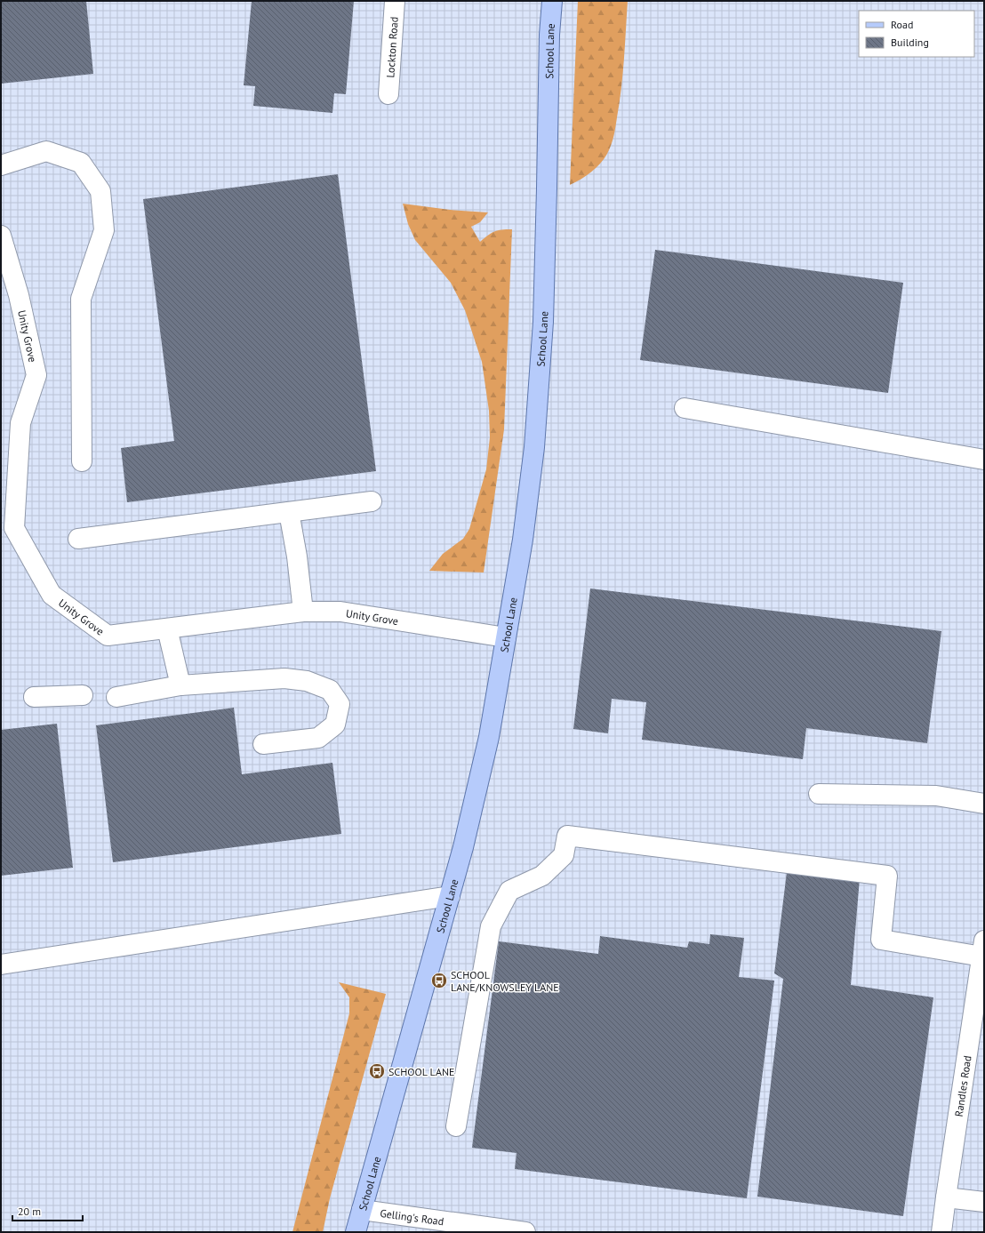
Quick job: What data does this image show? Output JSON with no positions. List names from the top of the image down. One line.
{"streets":{"main road":["School Lane"],"street":["Lockton Road","Unity Grove","Randles Road","Gelling's Road"]},"crossings":[["School Lane","Unity Grove"],["School Lane","Gelling's Road"]],"places":{"bus stop":["SCHOOL LANE/KNOWSLEY LANE","SCHOOL LANE"]},"legend":["Road","Building"],"scale_bar":"20 m"}
